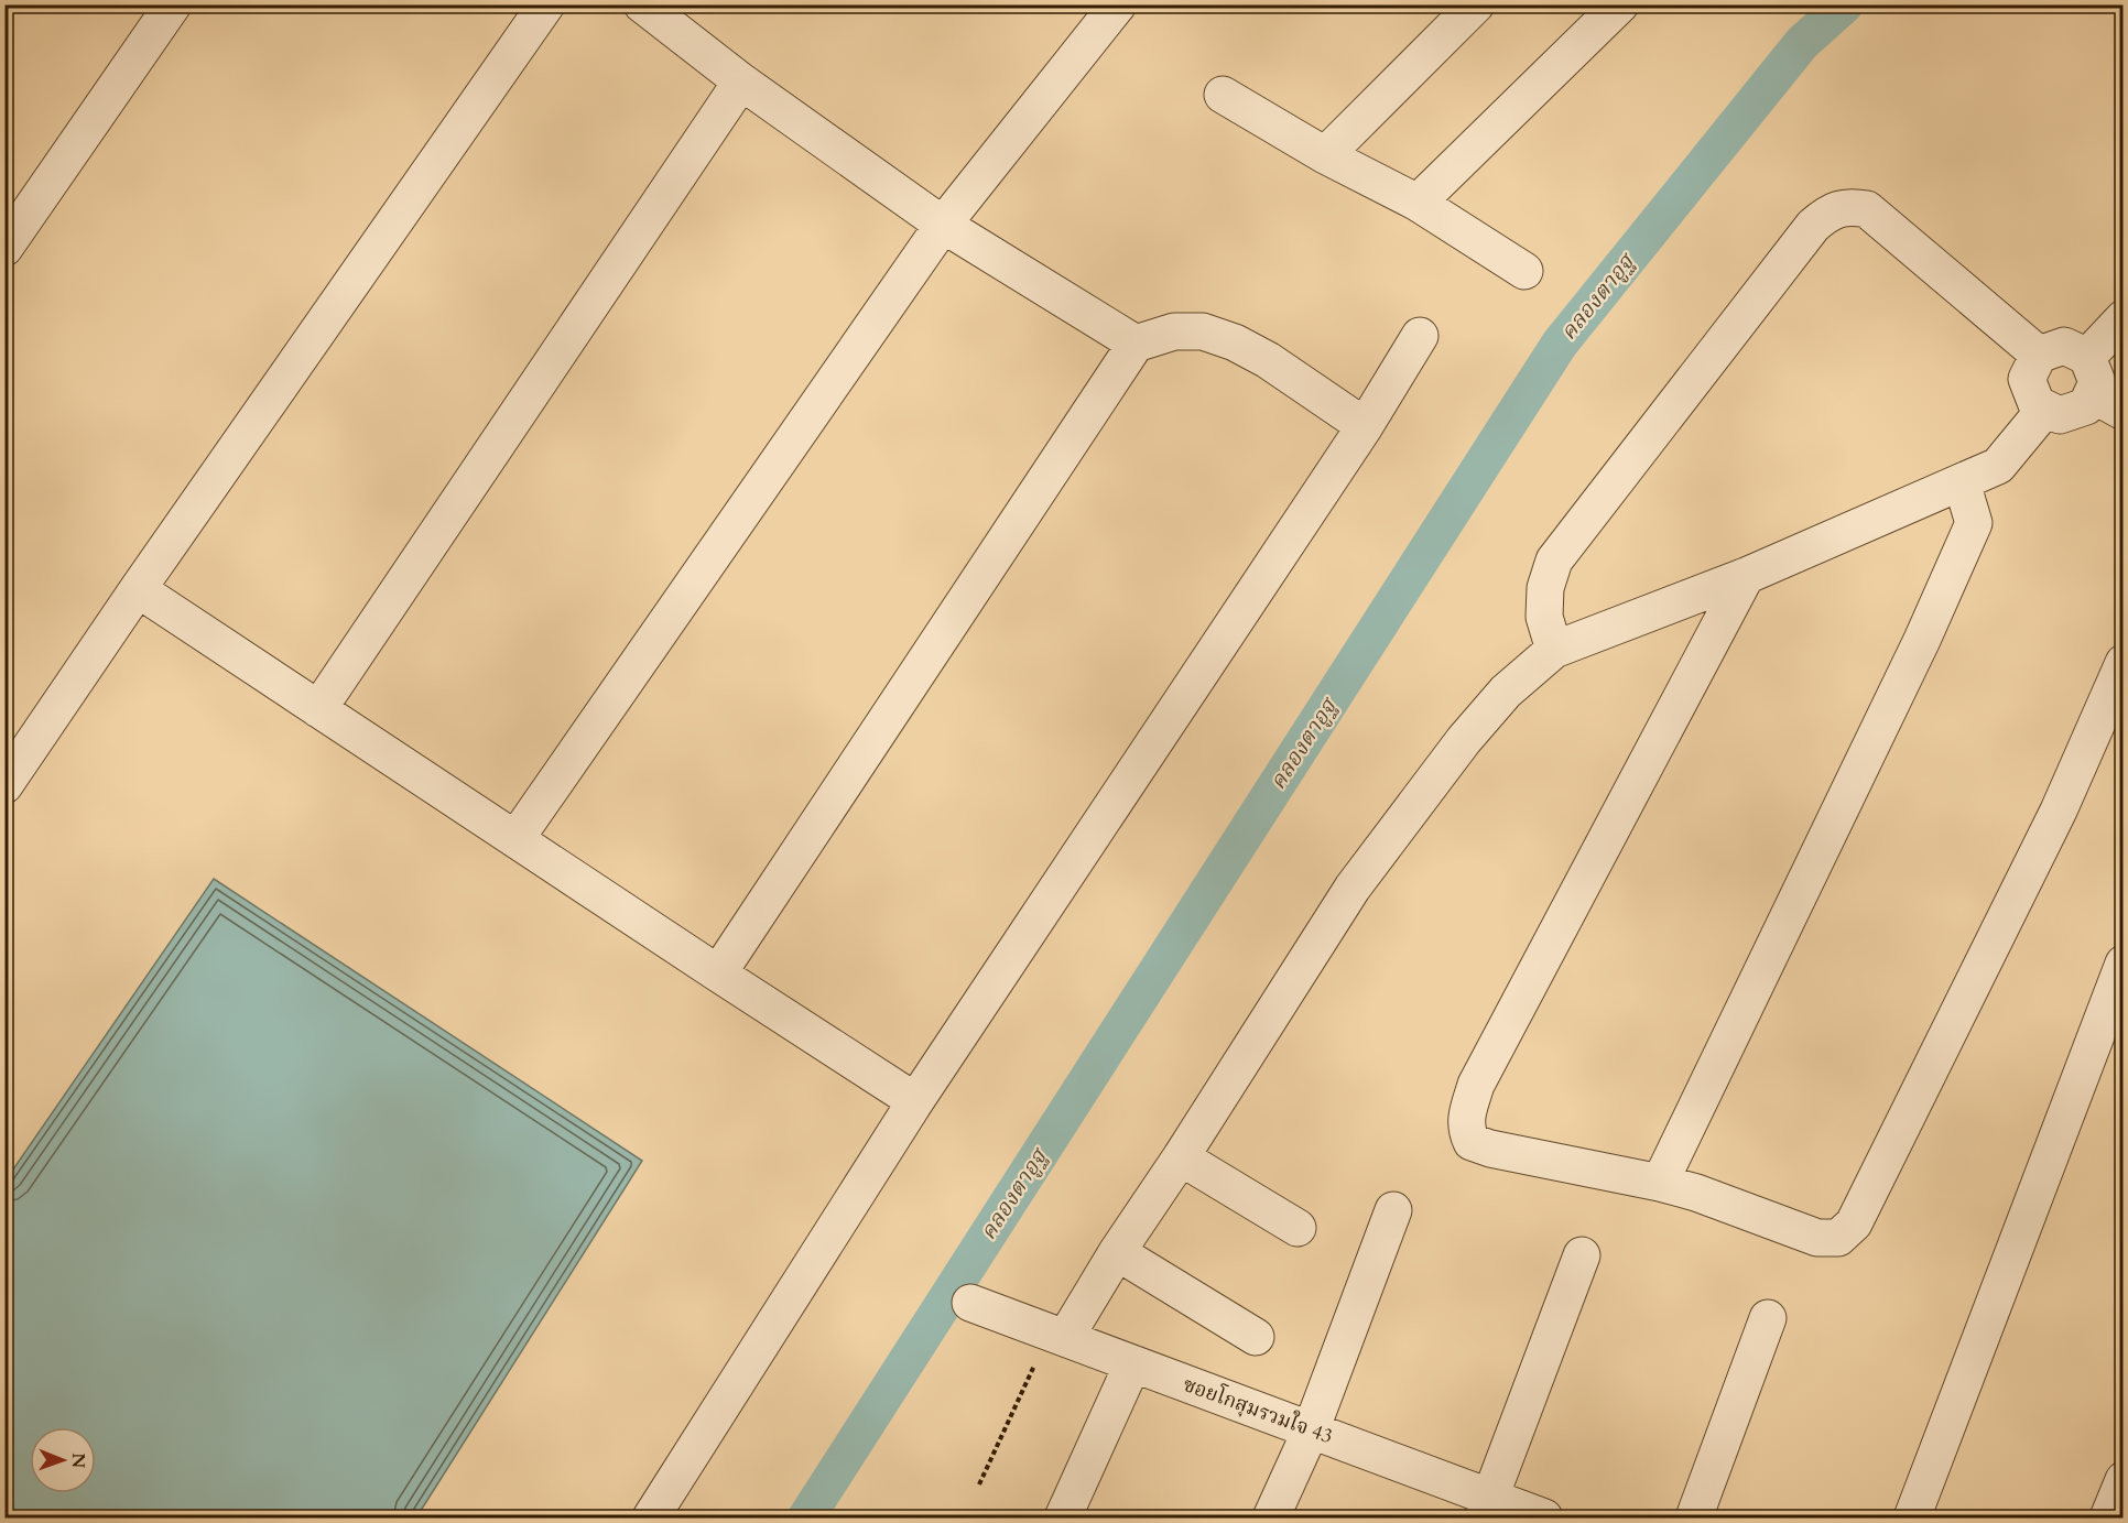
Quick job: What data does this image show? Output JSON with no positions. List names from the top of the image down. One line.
{"streets":{"street":["ซอยโกสุมรวมใจ 43"]},"water":["คลองตาอูฐ"],"north":"right"}
